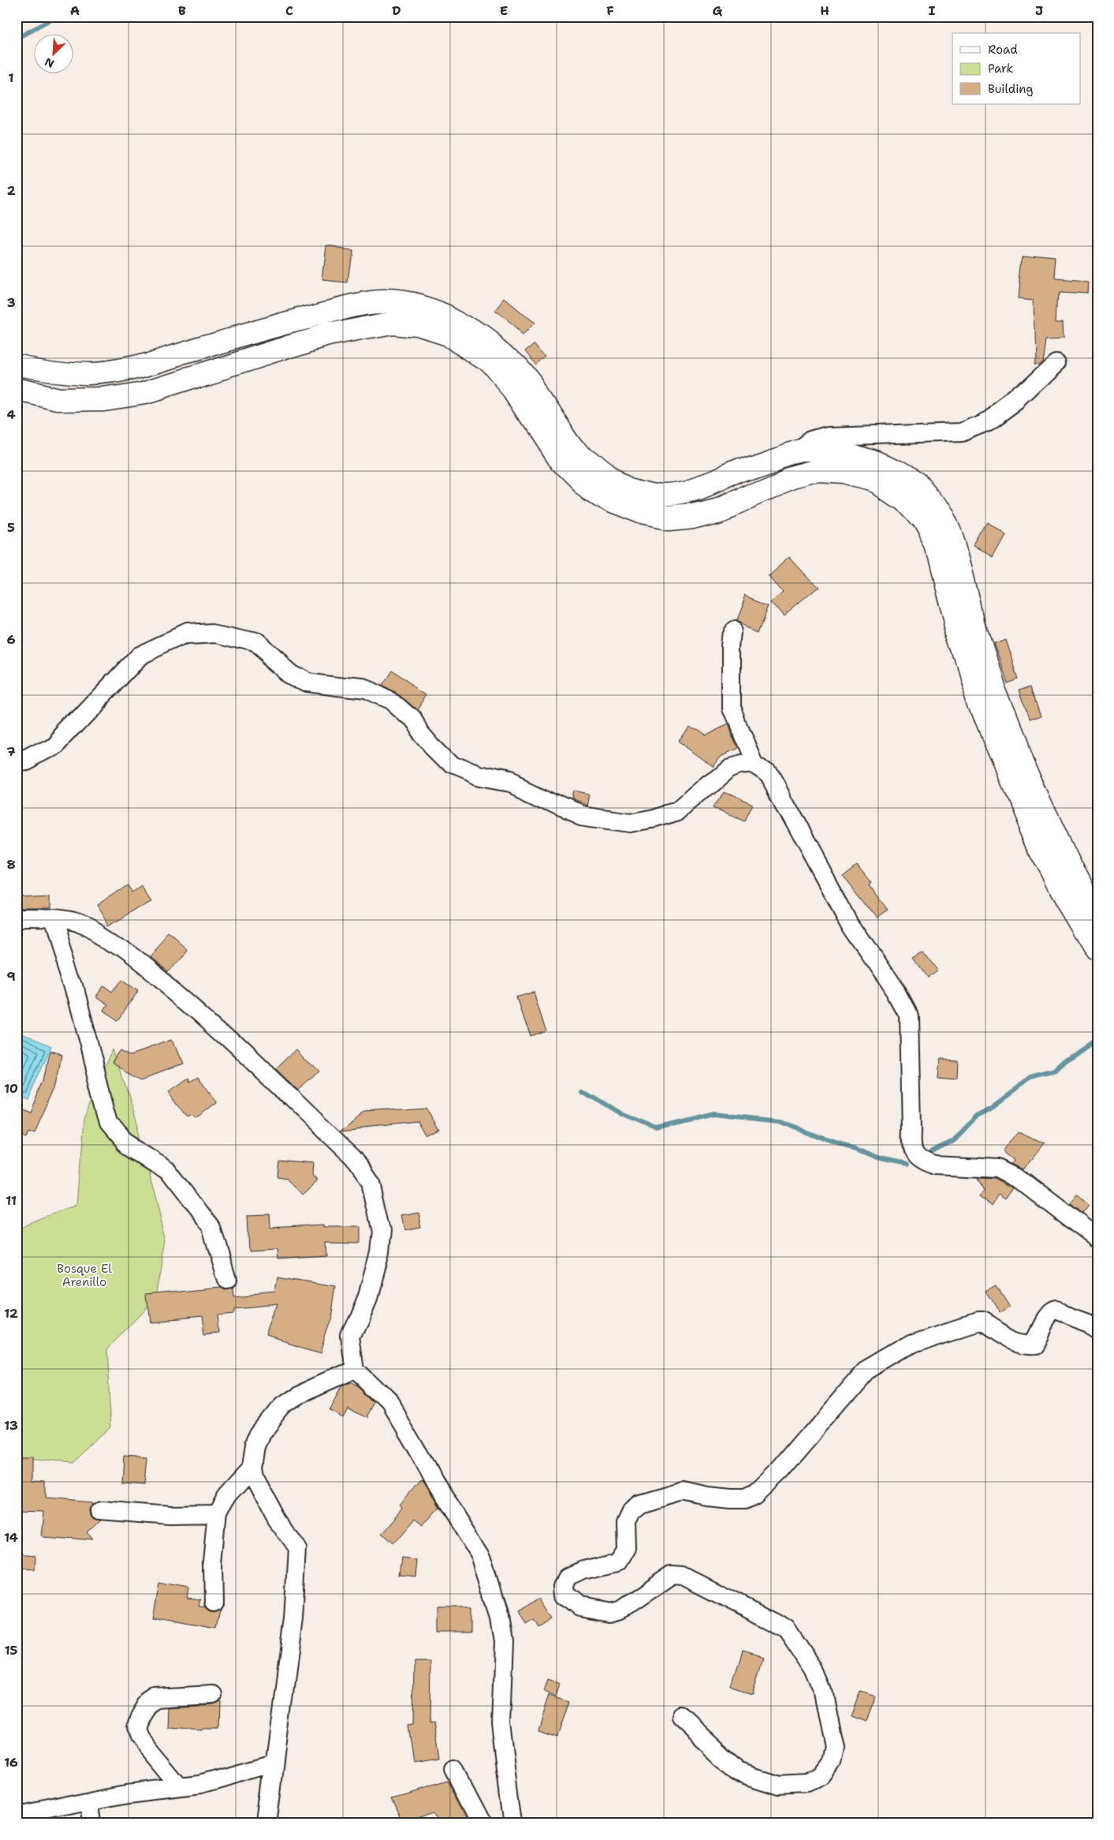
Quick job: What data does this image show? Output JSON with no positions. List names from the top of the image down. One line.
{"parks":["Bosque El Arenillo"],"legend":["Road","Park","Building"],"north":"bottom left","grid":{"columns":["A","B","C","D","E","F","G","H","I","J"],"rows":["1","2","3","4","5","6","7","8","9","10","11","12","13","14","15","16"]}}
